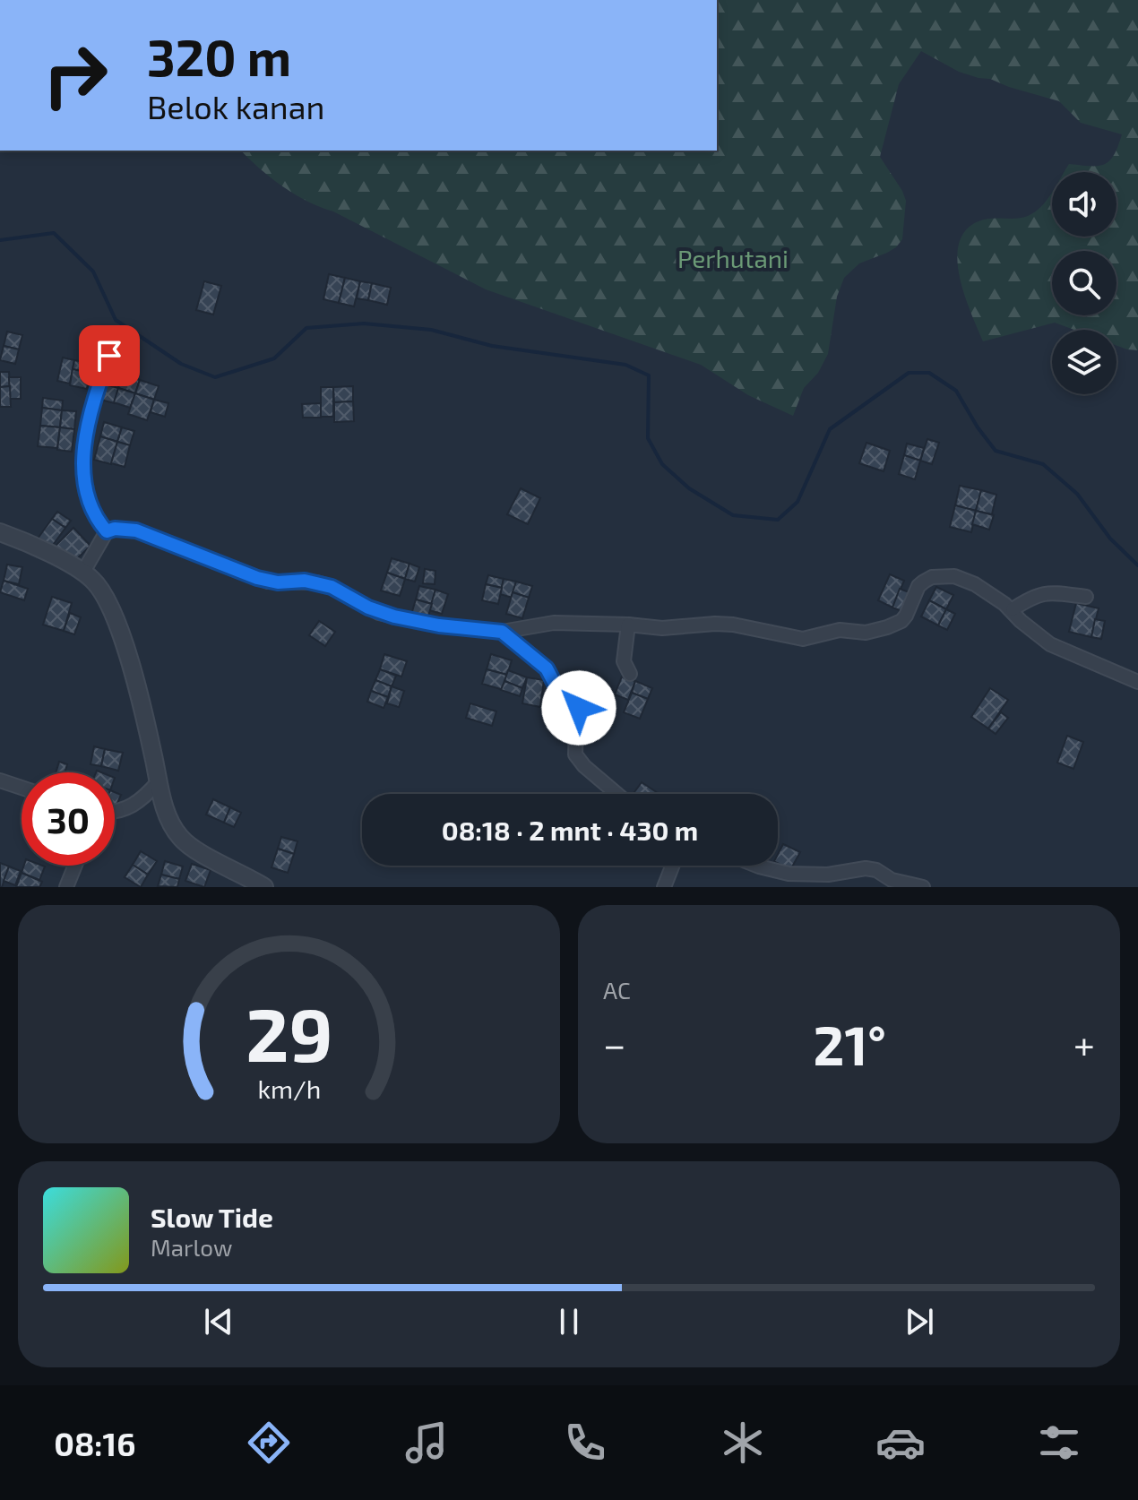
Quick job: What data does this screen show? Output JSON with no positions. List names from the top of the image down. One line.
{"parks":["Perhutani"],"page":{"turn":["320 m","Belok kanan"],"limit":"30","trip":"08:18 · 2 mnt · 430 m","tile":"AC","heat":["−","21°","+"],"song":["Slow Tide","Marlow"],"tabs":"08:16","gauge":["29","km/h"]}}
